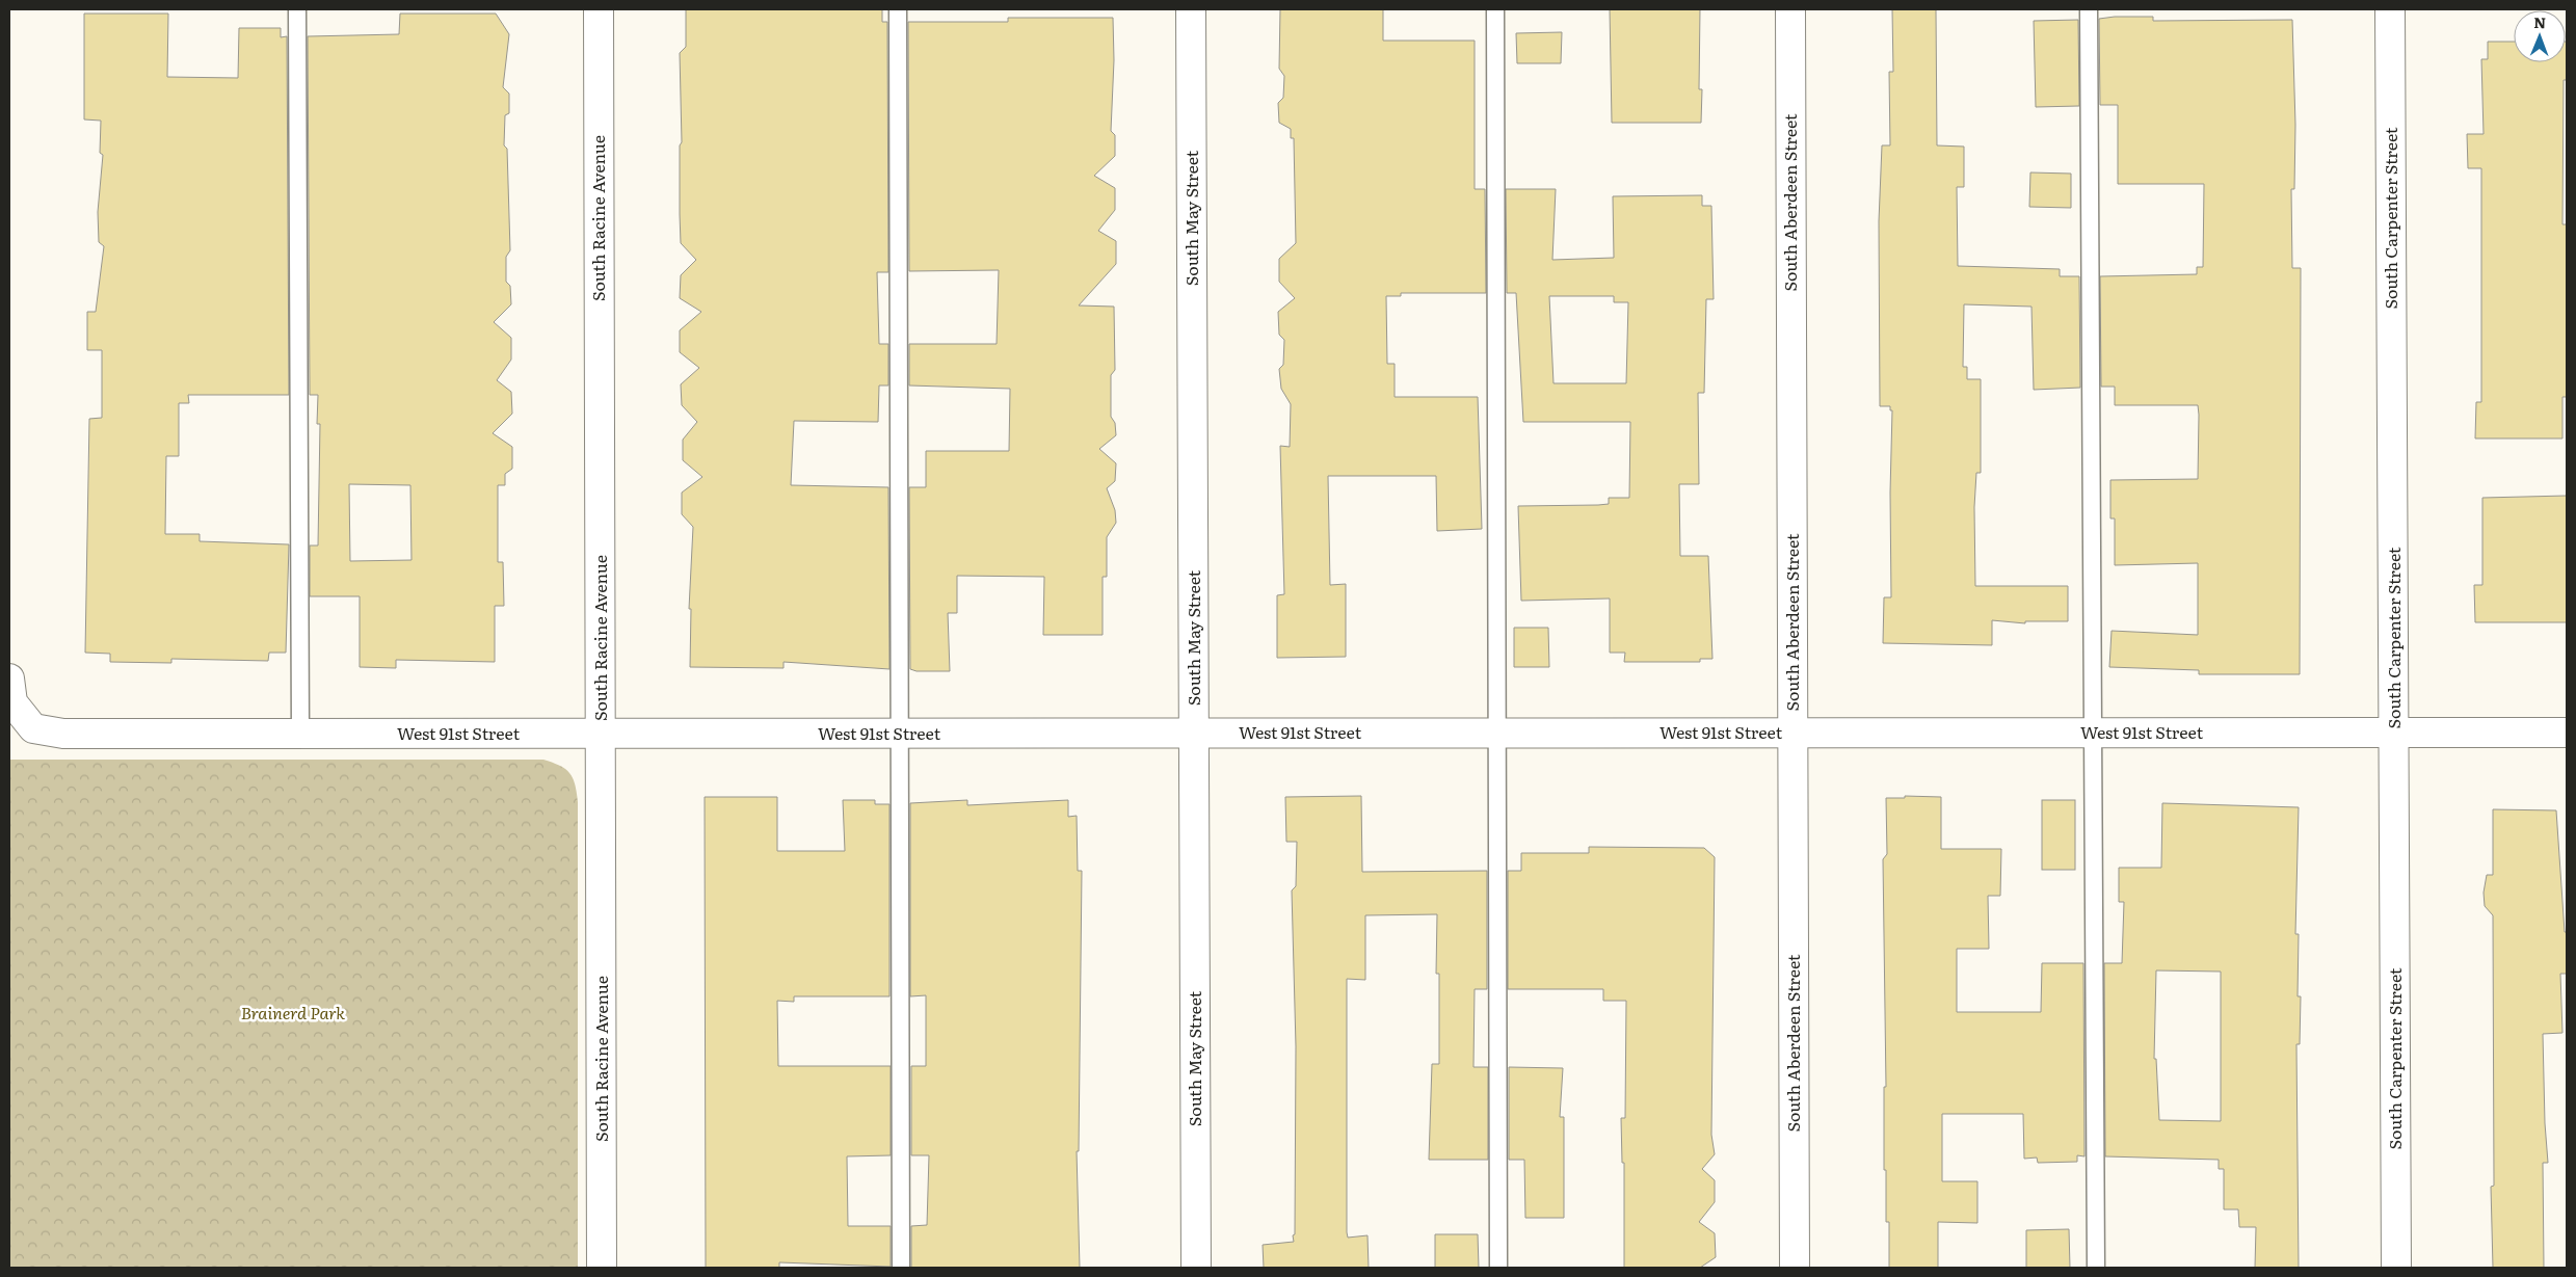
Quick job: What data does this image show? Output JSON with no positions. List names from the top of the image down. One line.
{"streets":{"street":["South Aberdeen Street","South Racine Avenue","South May Street","South Carpenter Street","West 91st Street"]},"crossings":[["South Aberdeen Street","West 91st Street"],["South Racine Avenue","West 91st Street"],["South May Street","West 91st Street"],["South Carpenter Street","West 91st Street"]],"parks":["Brainerd Park"],"north":"top"}
